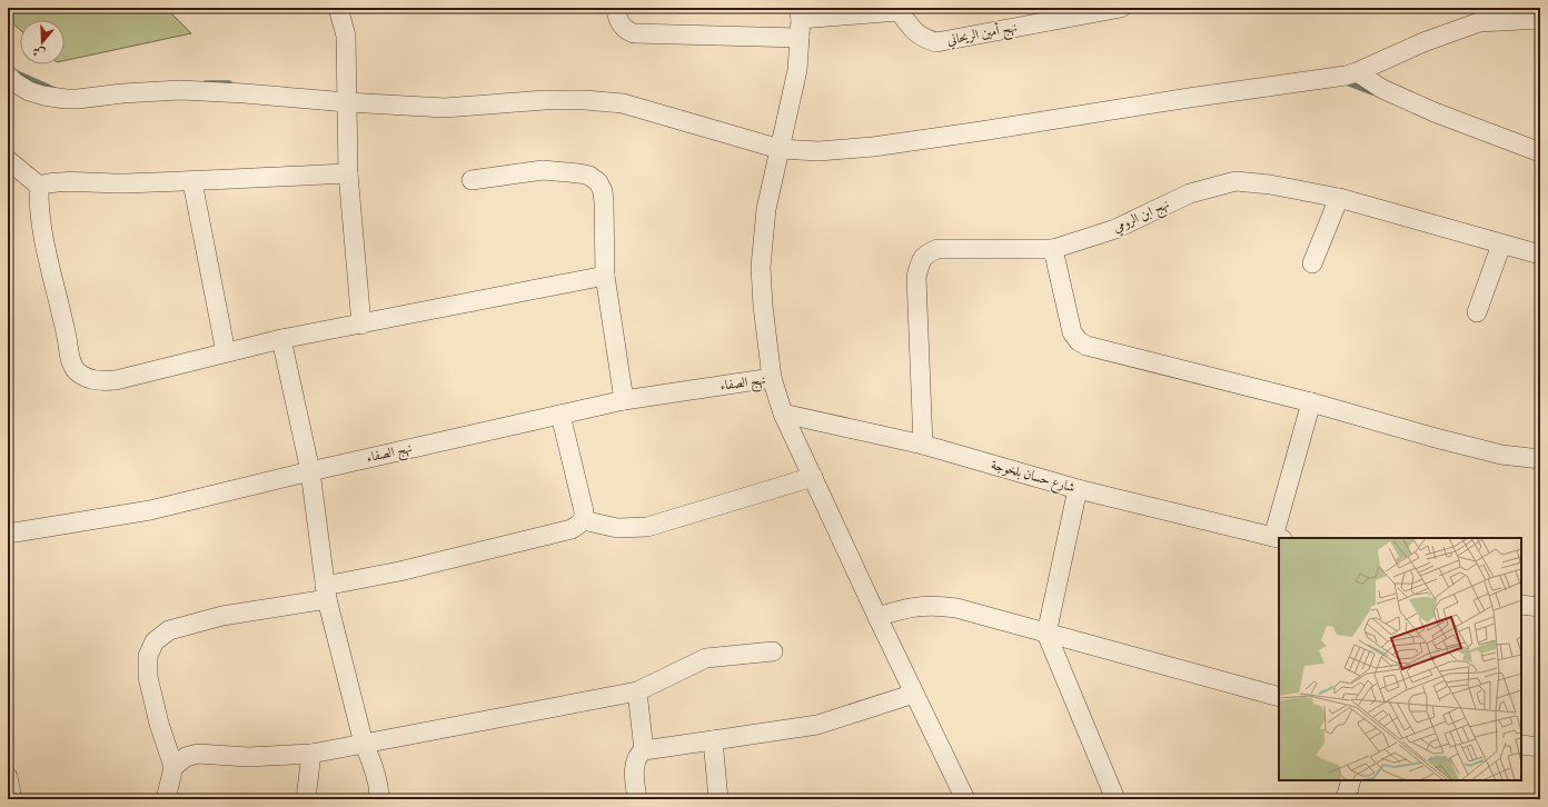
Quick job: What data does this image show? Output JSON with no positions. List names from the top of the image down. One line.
{"streets":{"street":["نهج أمين الريحاني","نهج ابن الرومي","نهج الصفاء","شارع حسان بلخوجة"]},"crossings":[["نهج ابن الرومي","شارع حسان بلخوجة"]],"north":"bottom"}
